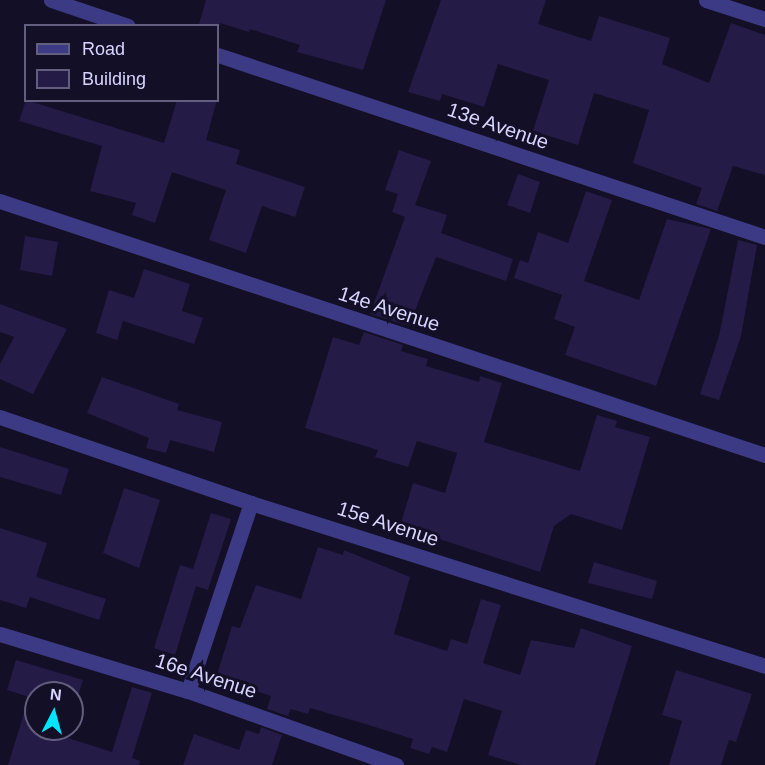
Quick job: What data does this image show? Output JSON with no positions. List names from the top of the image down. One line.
{"streets":{"street":["13e Avenue","14e Avenue","15e Avenue","16e Avenue"]},"legend":["Road","Building"],"north":"top"}
